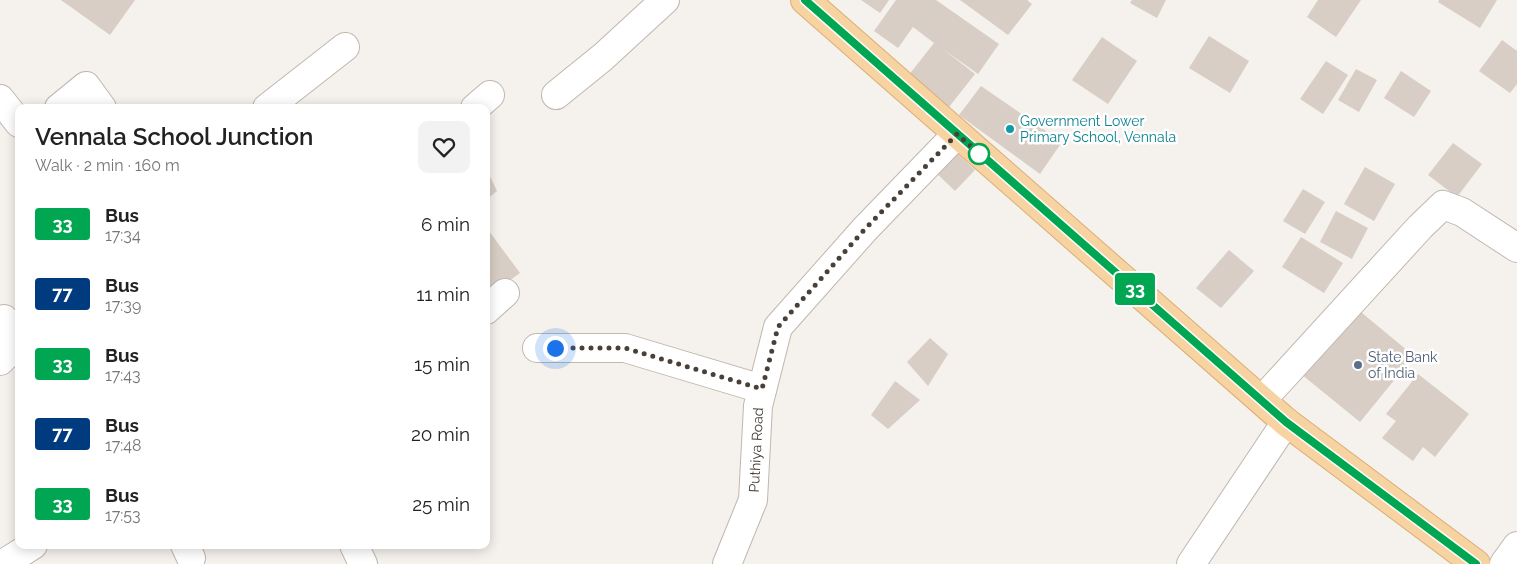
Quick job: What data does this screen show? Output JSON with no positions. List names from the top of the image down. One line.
{"streets":{"street":["Puthiya Road"]},"places":["Government Lower Primary School, Vennala","State Bank of India"],"lines":["bus line 33"],"page":{"on_map":"33","heading":["Vennala School Junction","Walk · 2 min · 160 m"],"list":[{"mark":"33","name":"Bus","note":"17:34","value":"6 min"},{"mark":"77","name":"Bus","note":"17:39","value":"11 min"},{"mark":"33","name":"Bus","note":"17:43","value":"15 min"},{"mark":"77","name":"Bus","note":"17:48","value":"20 min"},{"mark":"33","name":"Bus","note":"17:53","value":"25 min"}]}}
